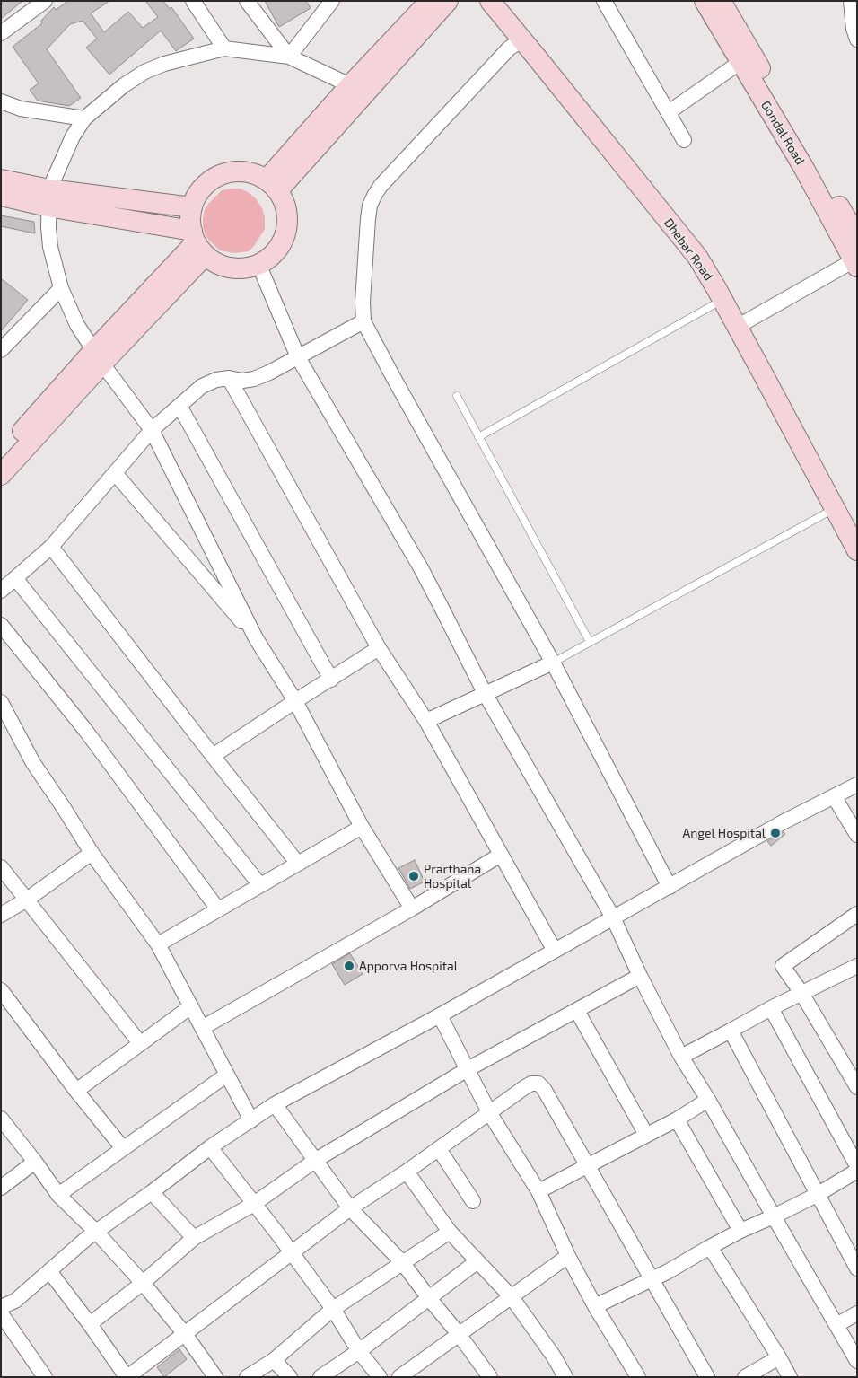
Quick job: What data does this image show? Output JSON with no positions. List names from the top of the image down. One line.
{"streets":{"main road":["Gondal Road","Dhebar Road"]},"places":["Angel Hospital","Prarthana Hospital","Apporva Hospital"]}
